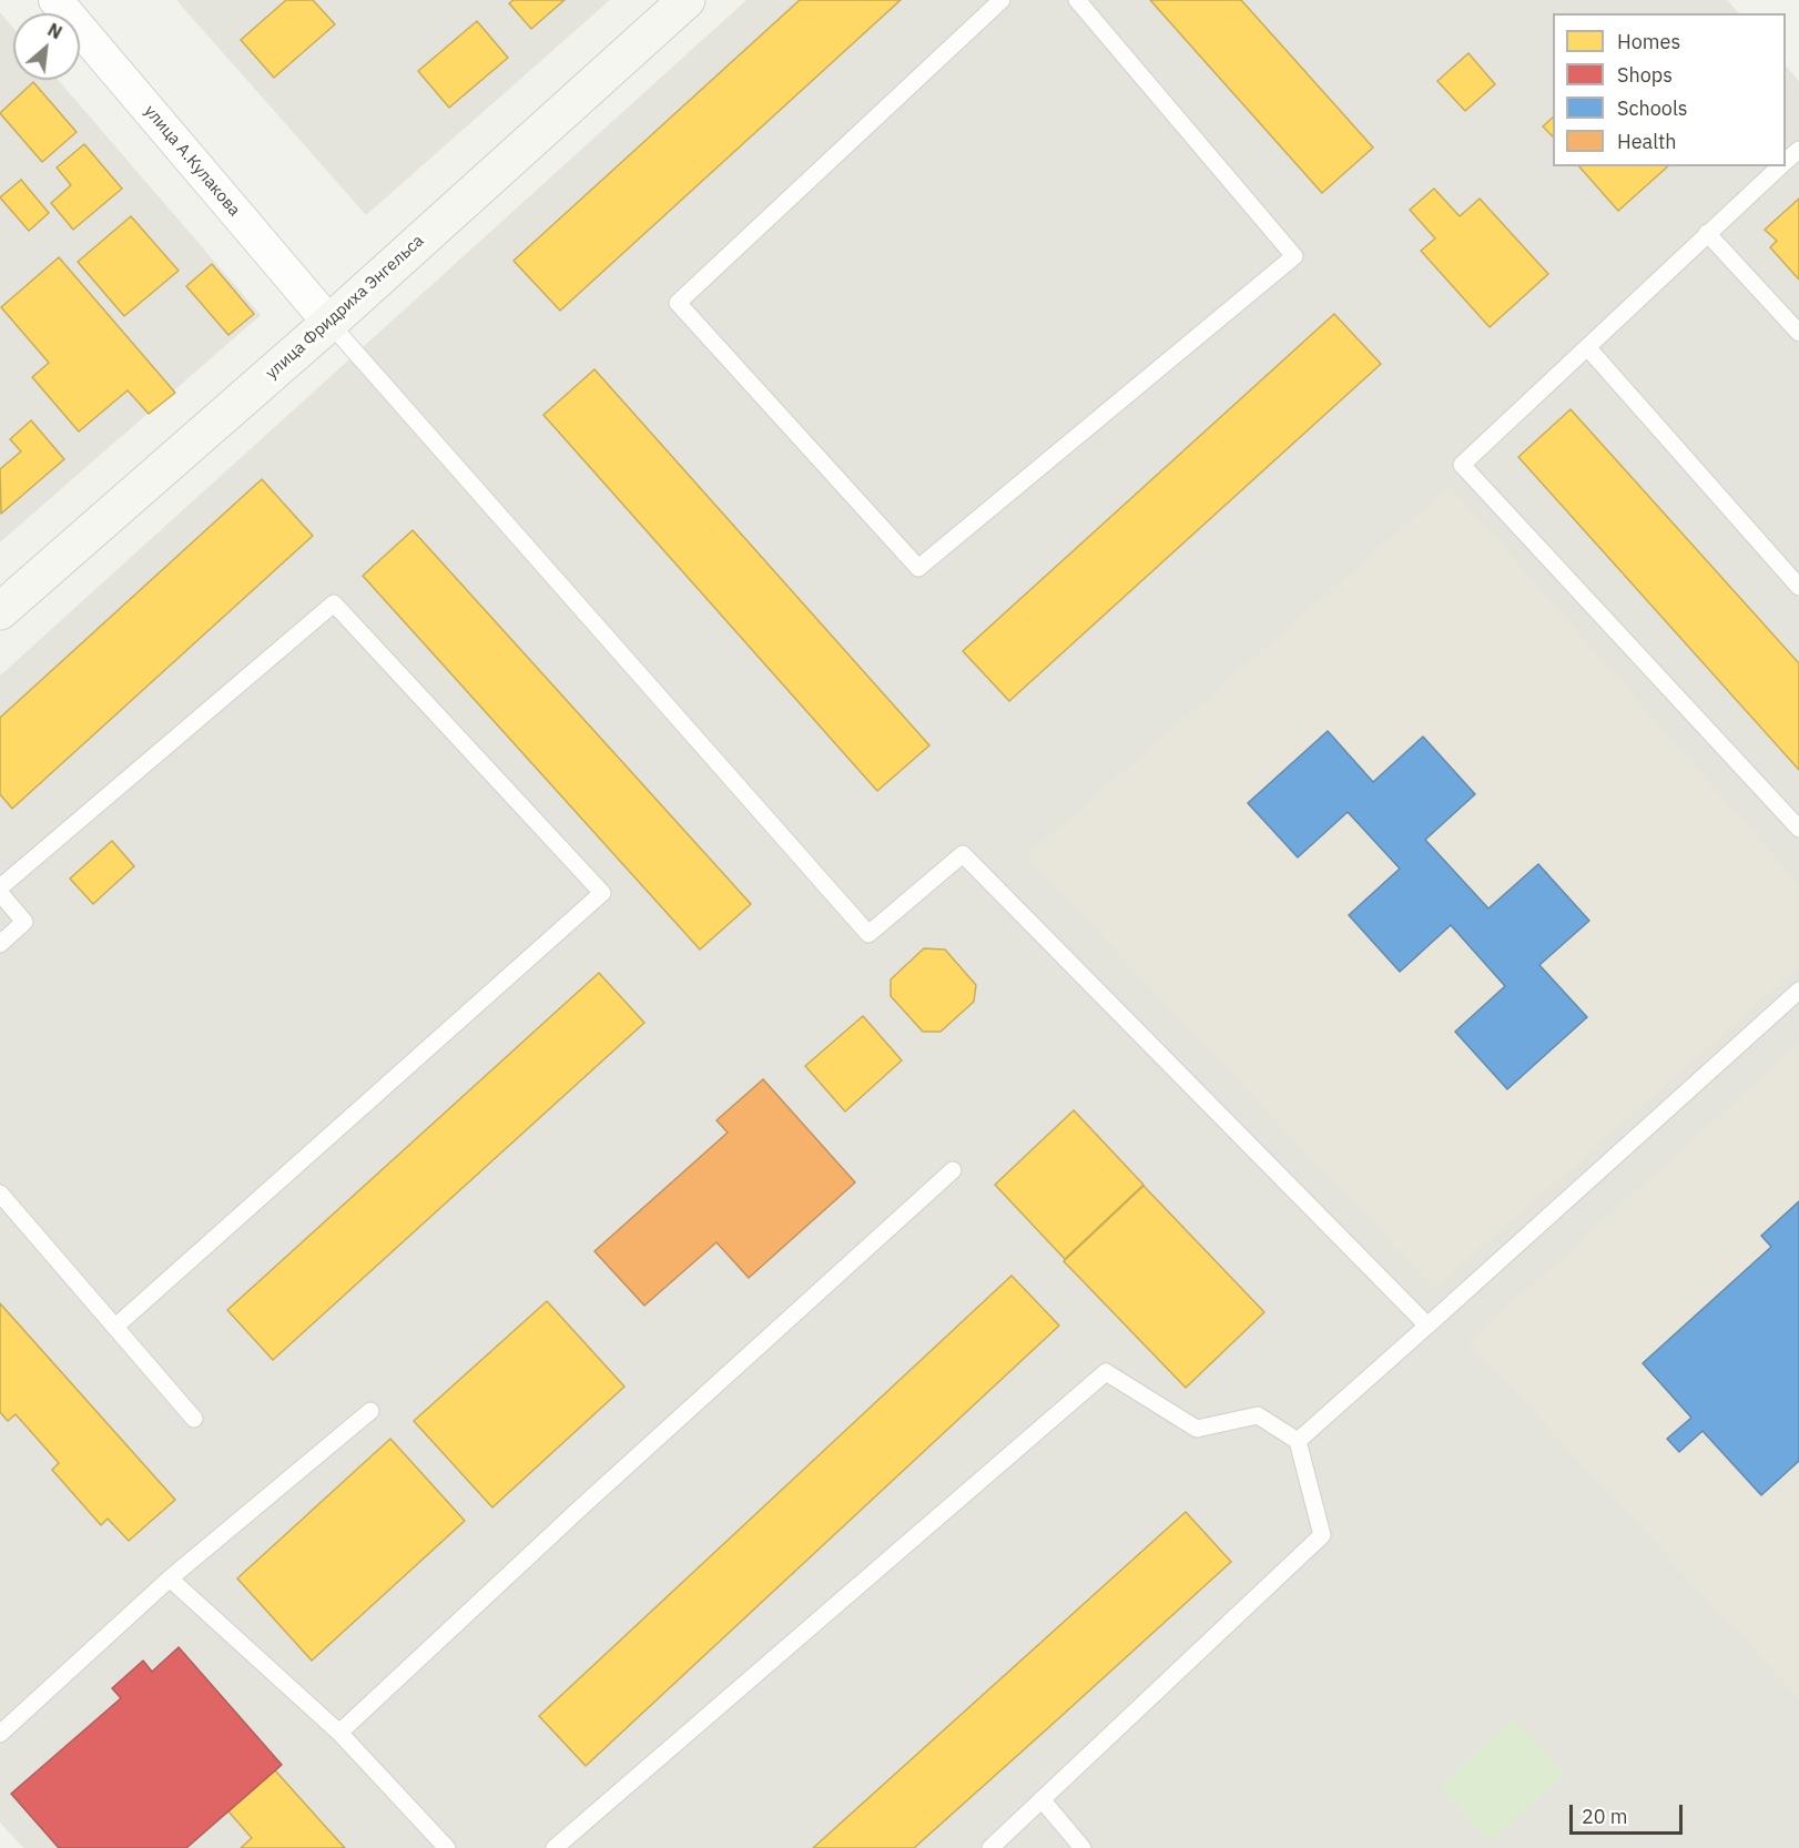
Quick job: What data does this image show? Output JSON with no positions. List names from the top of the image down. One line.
{"streets":{"main road":["улица Фридриха Энгельса"],"street":["улица А.Кулакова"]},"crossings":[["улица А.Кулакова","улица Фридриха Энгельса"]],"legend":["Homes","Shops","Schools","Health"],"scale_bar":"20 m","north":"top right"}
